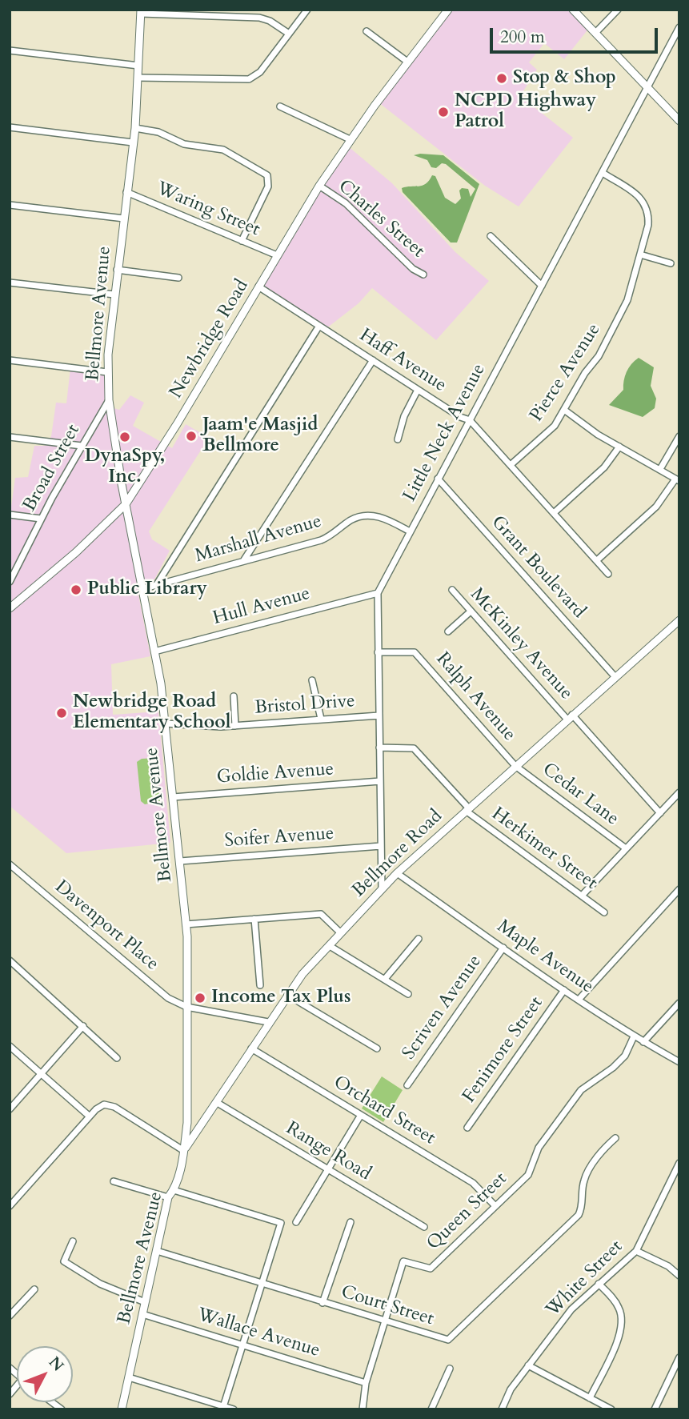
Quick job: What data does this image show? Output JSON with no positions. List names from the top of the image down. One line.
{"streets":{"main road":["Bellmore Avenue","Newbridge Road","Bellmore Road"],"street":["Waring Street","Charles Street","Haff Avenue","Pierce Avenue","Little Neck Avenue","Broad Street","Marshall Avenue","Grant Boulevard","Hull Avenue","McKinley Avenue","Ralph Avenue","Bristol Drive","Goldie Avenue","Cedar Lane","Soifer Avenue","Herkimer Street","Davenport Place","Maple Avenue","Scriven Avenue","Fenimore Street","Orchard Street","Range Road","Queen Street","White Street","Court Street","Wallace Avenue"]},"crossings":[["Waring Street","Bellmore Avenue"],["Waring Street","Newbridge Road"],["Charles Street","Newbridge Road"],["Bellmore Avenue","Newbridge Road"],["Bellmore Avenue","Broad Street"],["Bellmore Avenue","Marshall Avenue"],["Bellmore Avenue","Hull Avenue"],["Bellmore Avenue","Bristol Drive"],["Bellmore Avenue","Goldie Avenue"],["Bellmore Avenue","Soifer Avenue"],["Bellmore Avenue","Bellmore Road"],["Bellmore Avenue","Davenport Place"],["Bellmore Avenue","Court Street"],["Bellmore Avenue","Wallace Avenue"],["Newbridge Road","Haff Avenue"],["Haff Avenue","Pierce Avenue"],["Haff Avenue","Little Neck Avenue"],["Pierce Avenue","Little Neck Avenue"],["Little Neck Avenue","Marshall Avenue"],["Little Neck Avenue","Grant Boulevard"],["Little Neck Avenue","Hull Avenue"],["Little Neck Avenue","Ralph Avenue"],["Little Neck Avenue","Bristol Drive"],["Little Neck Avenue","Goldie Avenue"],["Little Neck Avenue","Soifer Avenue"],["Little Neck Avenue","Herkimer Street"],["Little Neck Avenue","Bellmore Road"],["Grant Boulevard","Bellmore Road"],["McKinley Avenue","Bellmore Road"],["Ralph Avenue","Cedar Lane"],["Ralph Avenue","Bellmore Road"],["Cedar Lane","Bellmore Road"],["Herkimer Street","Bellmore Road"],["Bellmore Road","Davenport Place"],["Bellmore Road","Maple Avenue"],["Bellmore Road","Orchard Street"],["Bellmore Road","Range Road"],["Maple Avenue","Scriven Avenue"],["Maple Avenue","Fenimore Street"],["Maple Avenue","Queen Street"],["Orchard Street","Queen Street"],["Queen Street","Court Street"],["Queen Street","Wallace Avenue"]],"places":["Stop & Shop","NCPD Highway Patrol","Jaam'e Masjid Bellmore","DynaSpy, Inc.","Public Library","Newbridge Road Elementary School","Income Tax Plus"],"scale_bar":"200 m","north":"top right"}
